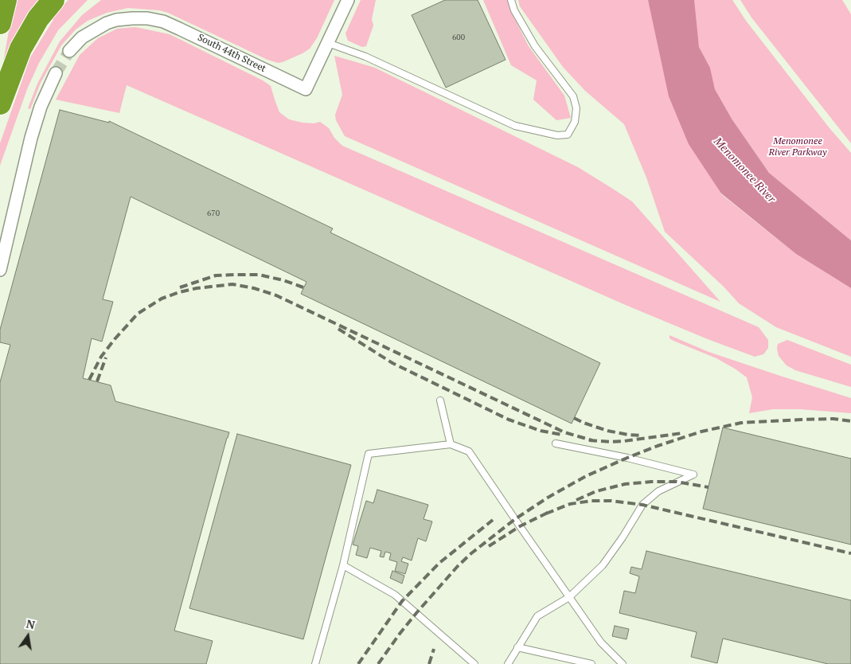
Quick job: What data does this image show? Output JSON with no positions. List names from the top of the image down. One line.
{"streets":{"street":["South 44th Street"]},"water":["Menomonee River"],"parks":["Menomonee River Parkway"],"house_numbers":["600","670"],"north":"top"}
